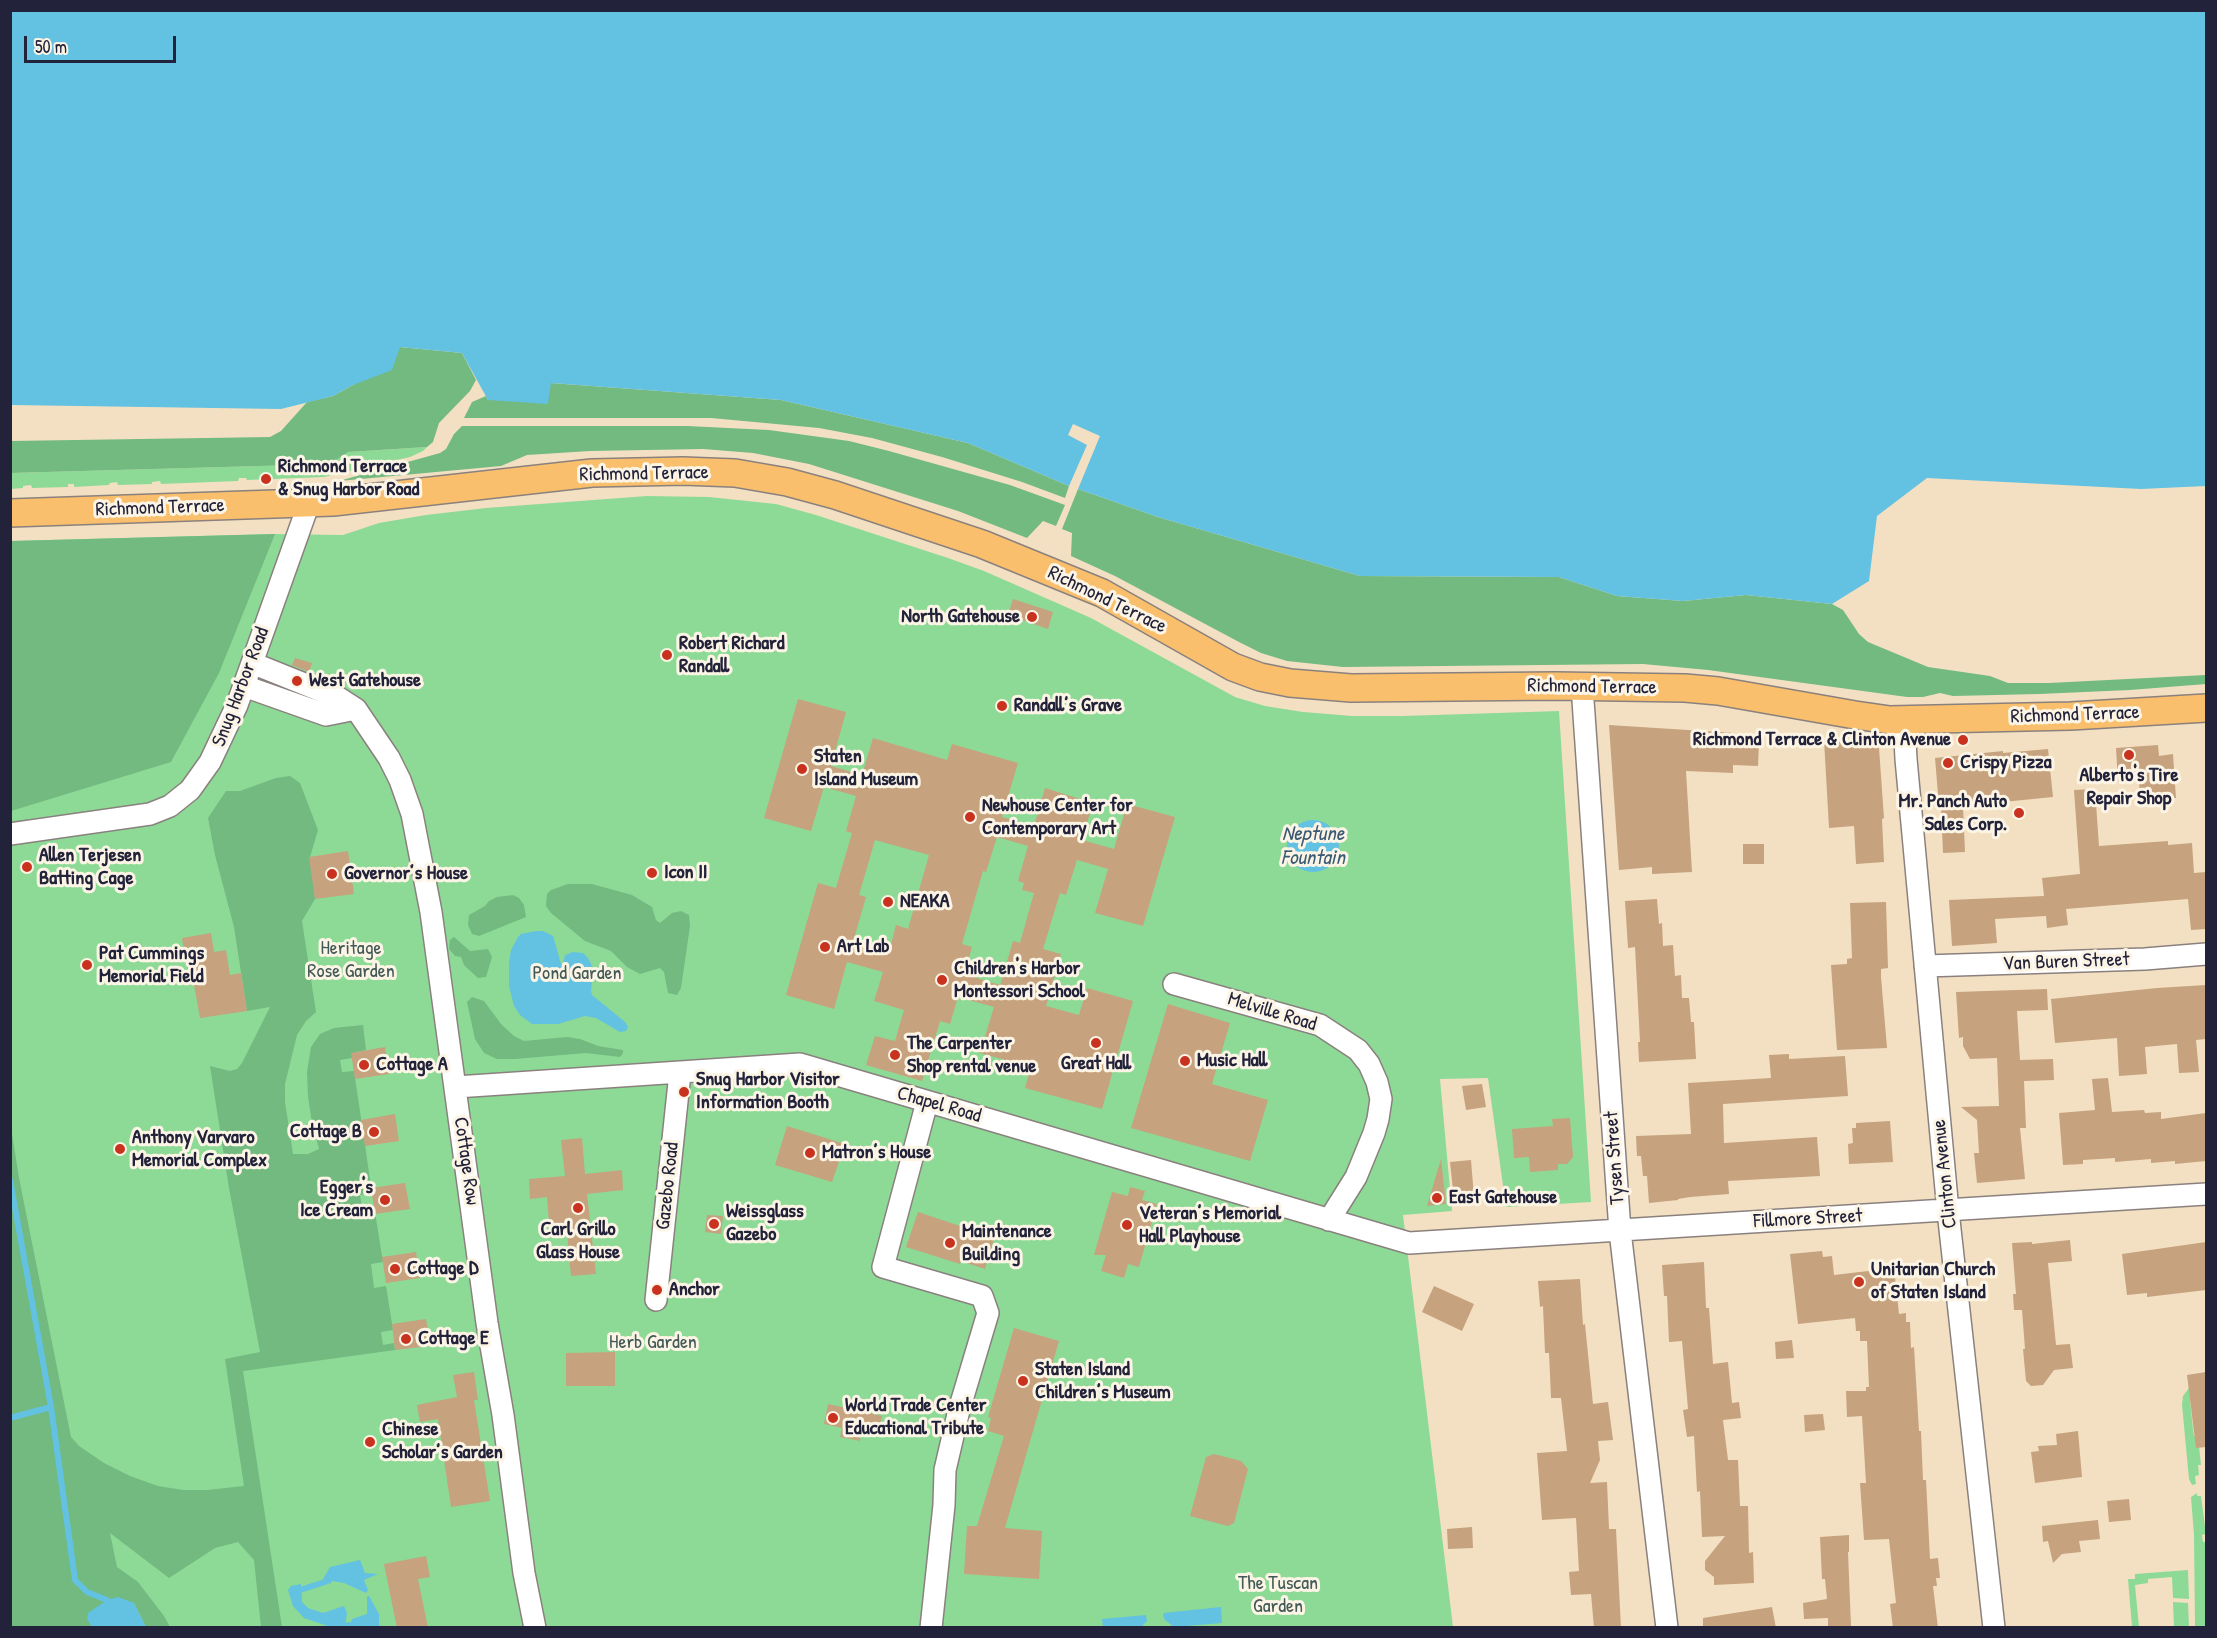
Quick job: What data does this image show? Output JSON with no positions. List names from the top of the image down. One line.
{"streets":{"main road":["Richmond Terrace"],"street":["Snug Harbor Road","Van Buren Street","Melville Road","Chapel Road","Tysen Street","Cottage Row","Clinton Avenue","Gazebo Road","Fillmore Street"]},"crossings":[["Richmond Terrace","Snug Harbor Road"],["Richmond Terrace","Tysen Street"],["Richmond Terrace","Clinton Avenue"],["Snug Harbor Road","Cottage Row"],["Van Buren Street","Clinton Avenue"],["Melville Road","Chapel Road"],["Chapel Road","Cottage Row"],["Chapel Road","Gazebo Road"],["Chapel Road","Fillmore Street"],["Tysen Street","Fillmore Street"],["Clinton Avenue","Fillmore Street"]],"water":["Neptune Fountain"],"parks":["Heritage Rose Garden","Pond Garden","Herb Garden","The Tuscan Garden"],"places":["Richmond Terrace & Snug Harbor Road","North Gatehouse","Robert Richard Randall","West Gatehouse","Randall’s Grave","Richmond Terrace & Clinton Avenue","Alberto's Tire Repair Shop","Crispy Pizza","Staten Island Museum","Mr. Panch Auto Sales Corp.","Newhouse Center for Contemporary Art","Allen Terjesen Batting Cage","Icon II","Governor’s House","NEAKA","Art Lab","Pat Cummings Memorial Field","Children's Harbor Montessori School","Great Hall","The Carpenter Shop rental venue","Music Hall","Cottage A","Snug Harbor Visitor Information Booth","Cottage B","Anthony Varvaro Memorial Complex","Matron’s House","East Gatehouse","Egger's Ice Cream","Carl Grillo Glass House","Weissglass Gazebo","Veteran’s Memorial Hall Playhouse","Maintenance Building","Cottage D","Unitarian Church of Staten Island","Anchor","Cottage E","Staten Island Children’s Museum","World Trade Center Educational Tribute","Chinese Scholar’s Garden"],"scale_bar":"50 m"}
